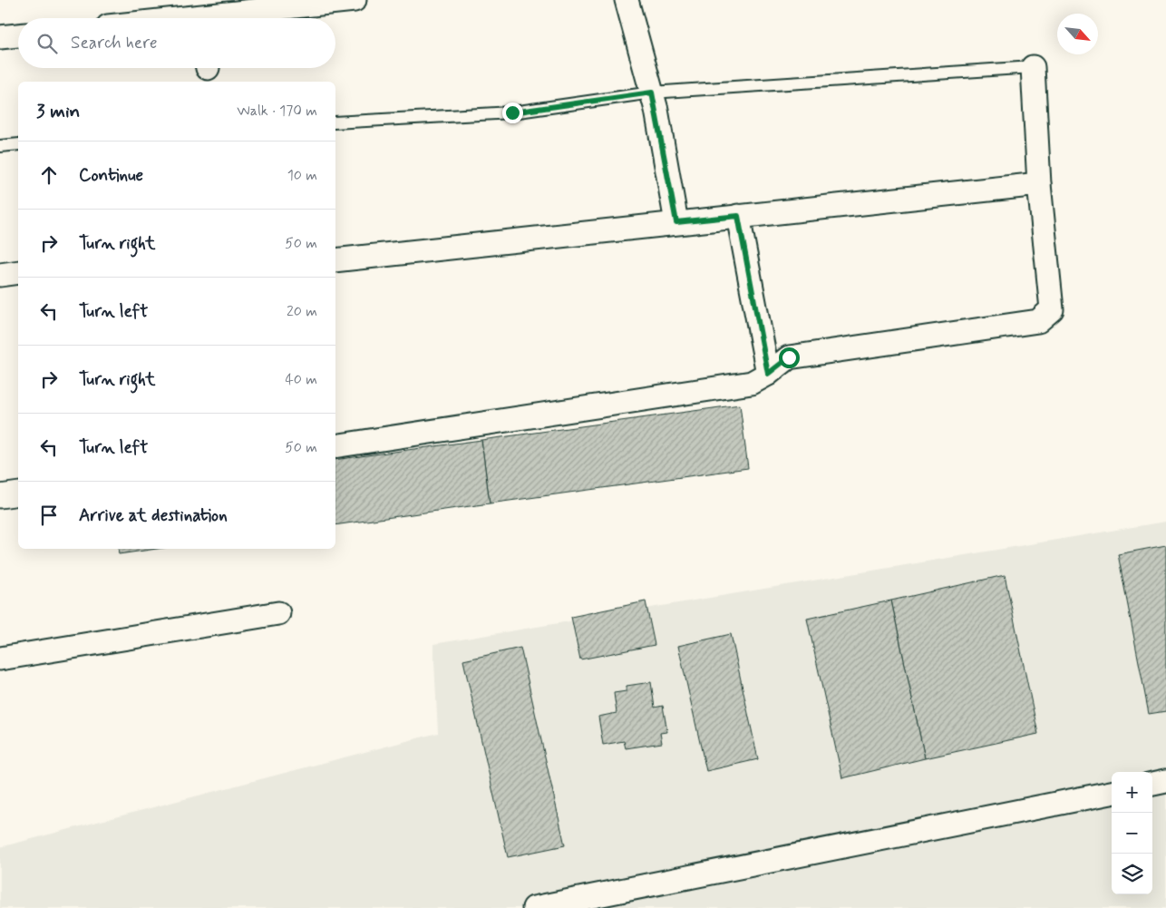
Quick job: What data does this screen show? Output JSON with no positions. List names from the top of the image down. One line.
{"north":"bottom right","page":{"search":"Search here","heading":["3 min","Walk · 170 m"],"list":[["Continue","10 m"],["Turn right","50 m"],["Turn left","20 m"],["Turn right","40 m"],["Turn left","50 m"],"Arrive at destination"],"map_buttons":["+","−"]}}
